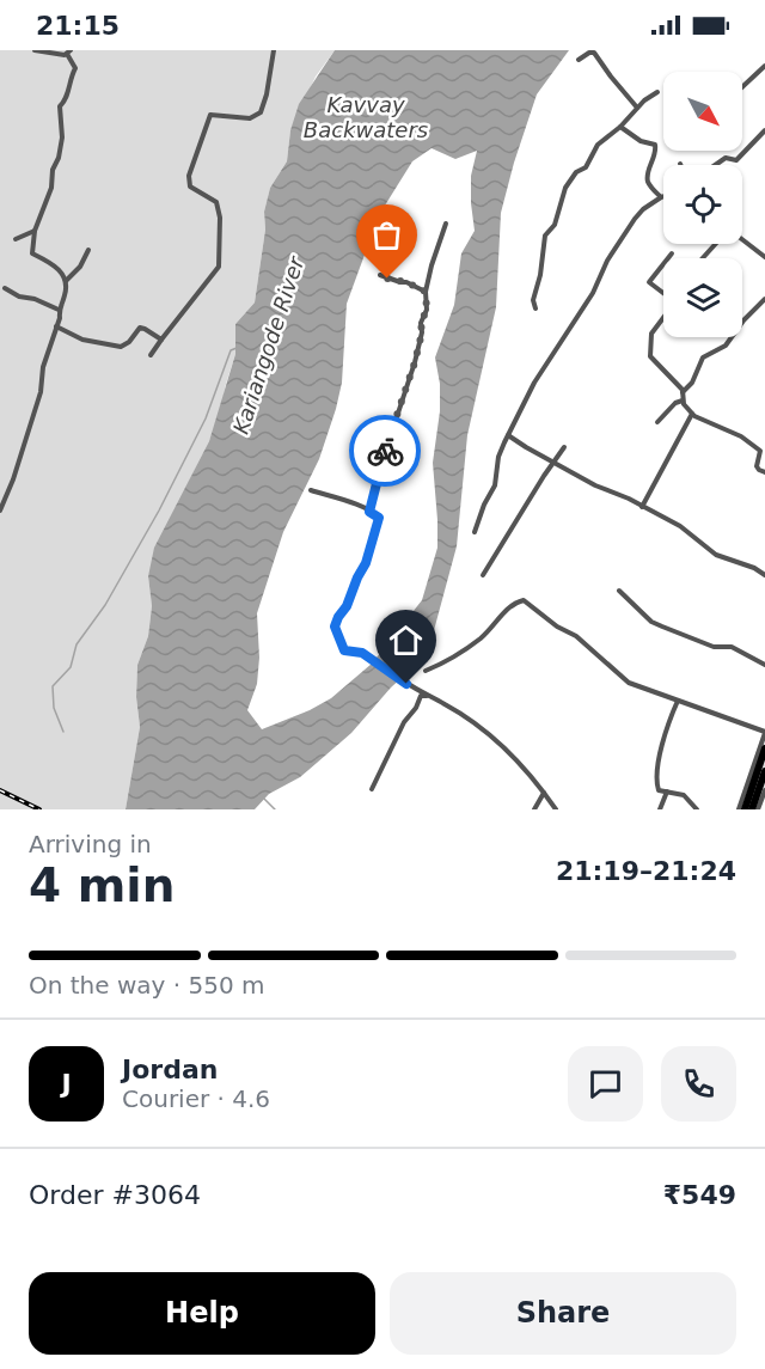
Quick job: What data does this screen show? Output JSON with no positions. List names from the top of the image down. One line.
{"water":["Kavvay Backwaters","Kariangode River"],"north":"bottom right","page":{"status":"21:15","heading":["4 min","Arriving in","21:19–21:24"],"panel":["Jordan","Courier · 4.6","Order #3064","₹549"],"bar":"On the way · 550 m","round":"J","buttons":["Help","Share"]}}
